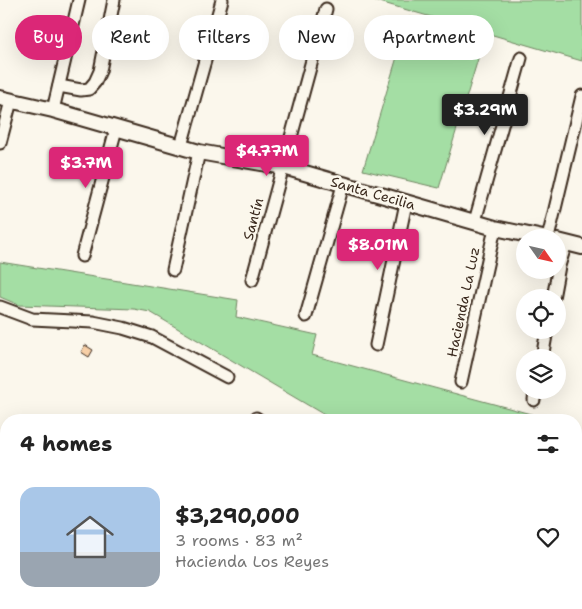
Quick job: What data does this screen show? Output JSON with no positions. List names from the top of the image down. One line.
{"streets":{"street":["Santa Cecilia","Santín","Hacienda La Luz"]},"crossings":[["Santa Cecilia","Santín"],["Santa Cecilia","Hacienda La Luz"]],"north":"bottom right","page":{"chip":["Buy","Rent","Filters","New","Apartment"],"price":["$3.29M","$4.77M","$3.7M","$8.01M"],"heading":"4 homes","list":[{"name":"$3,290,000","note":"3 rooms · 83 m² · Hacienda Los Reyes"}]}}
